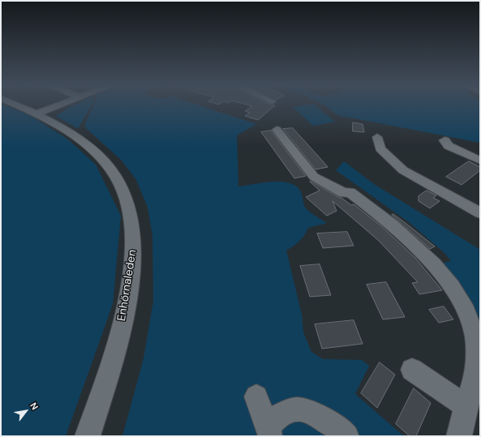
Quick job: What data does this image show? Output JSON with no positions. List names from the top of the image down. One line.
{"streets":{"street":["Enhörnaleden"]},"north":"top right"}
